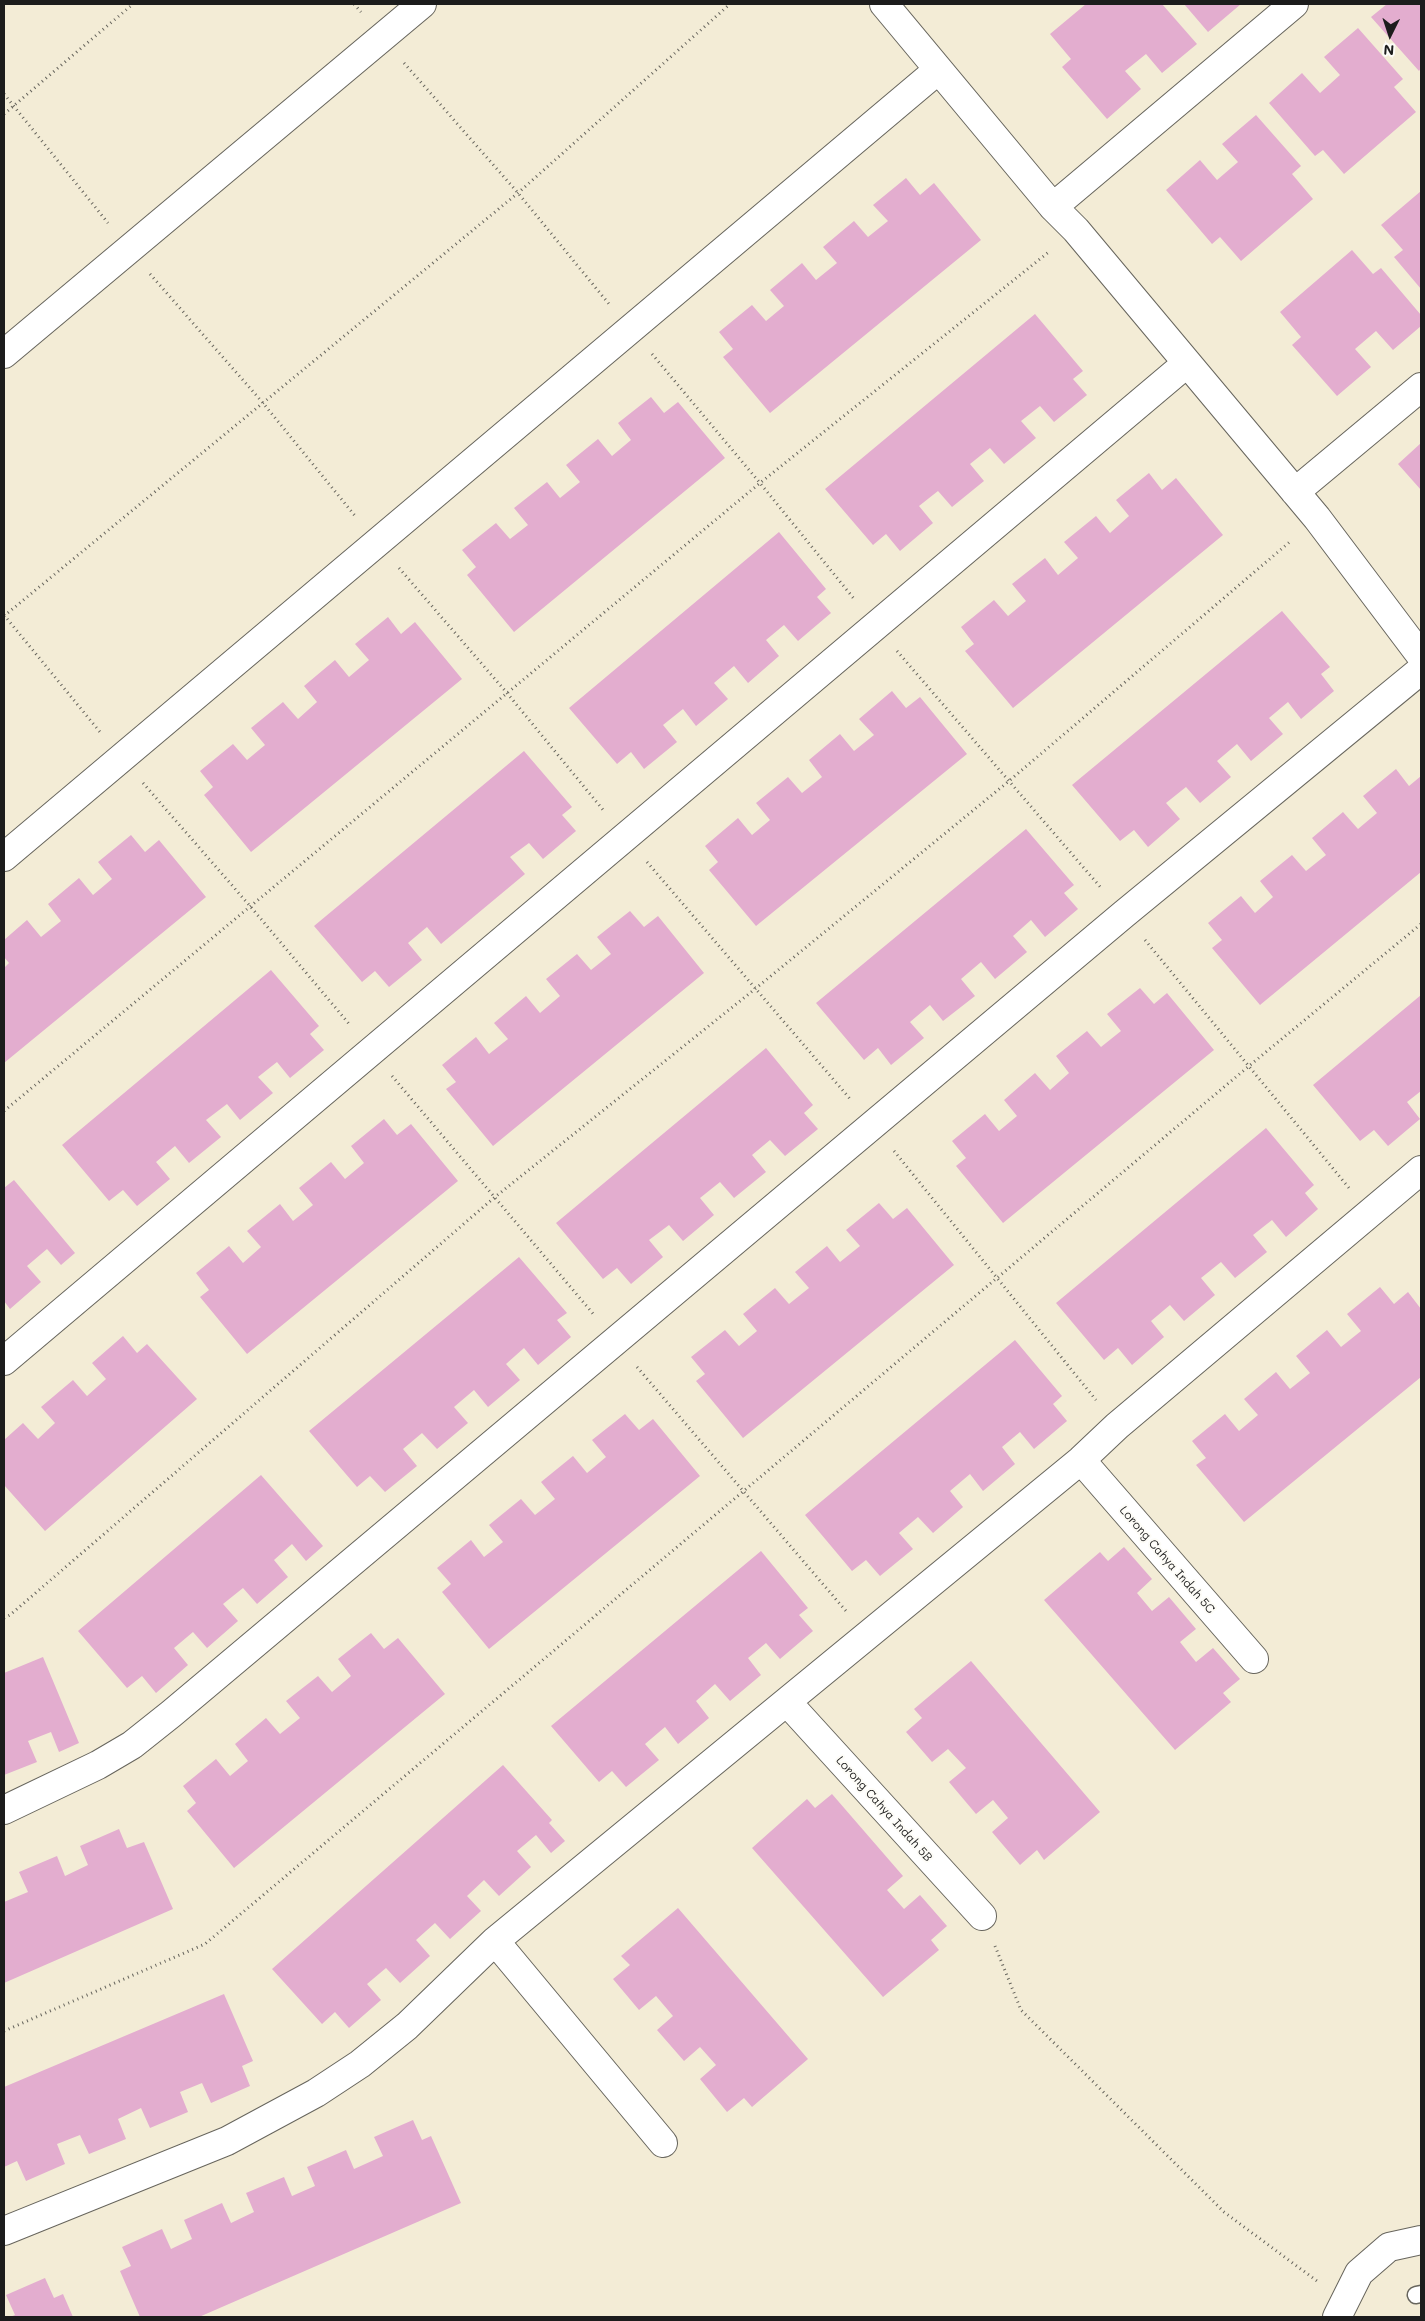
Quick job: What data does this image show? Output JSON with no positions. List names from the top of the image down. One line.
{"streets":{"street":["Lorong Cahya Indah 5C","Lorong Cahya Indah 5B"]},"north":"bottom"}
